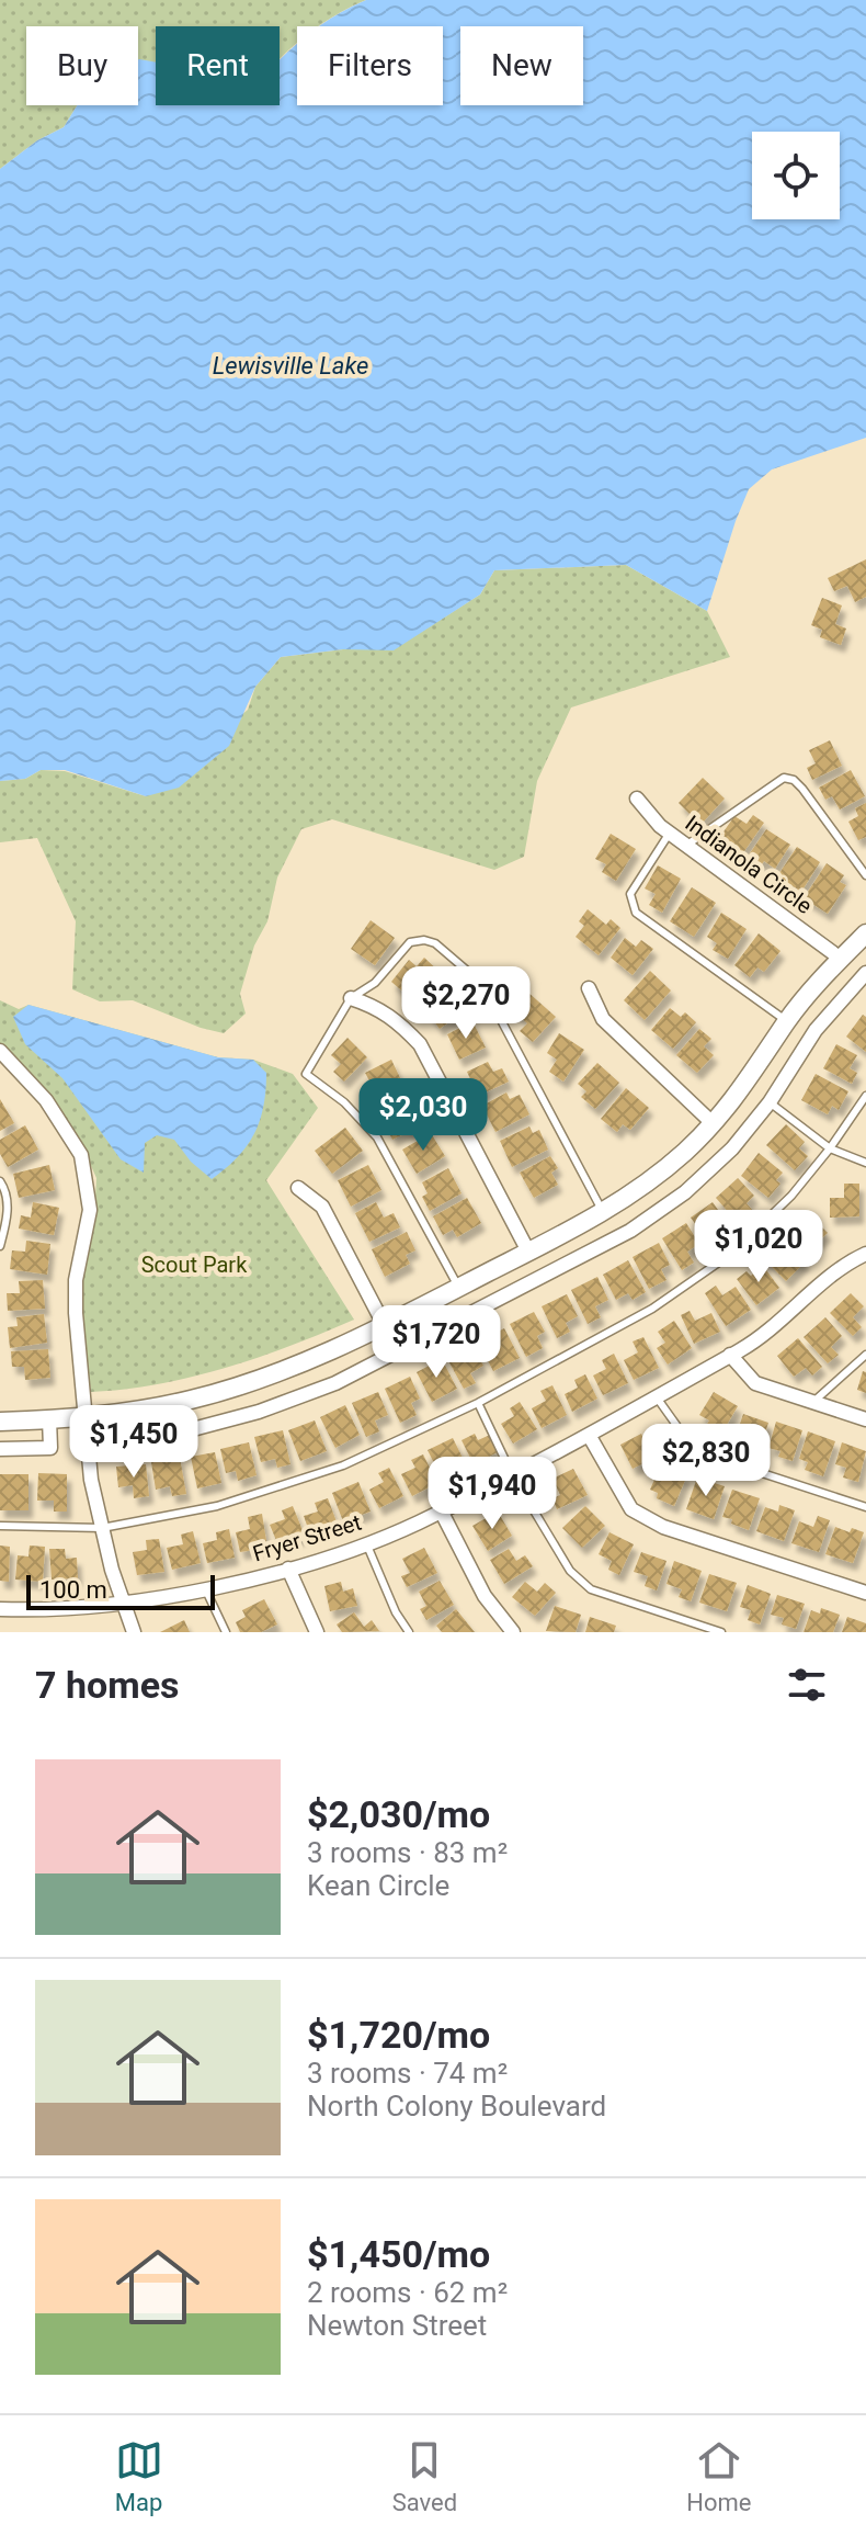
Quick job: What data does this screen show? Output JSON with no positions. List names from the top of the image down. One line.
{"streets":{"street":["Indianola Circle","Fryer Street"]},"water":["Lewisville Lake"],"parks":["Scout Park"],"scale_bar":"100 m","page":{"chip":["Buy","Rent","Filters","New"],"price":["$2,270","$2,030","$1,020","$1,720","$1,450","$2,830","$1,940"],"scale":"100 m","heading":"7 homes","list":[{"name":"$2,030/mo","note":"3 rooms · 83 m² · Kean Circle"},{"name":"$1,720/mo","note":"3 rooms · 74 m² · North Colony Boulevard"},{"name":"$1,450/mo","note":"2 rooms · 62 m² · Newton Street"}],"tabs":["Map","Saved","Home"]}}
